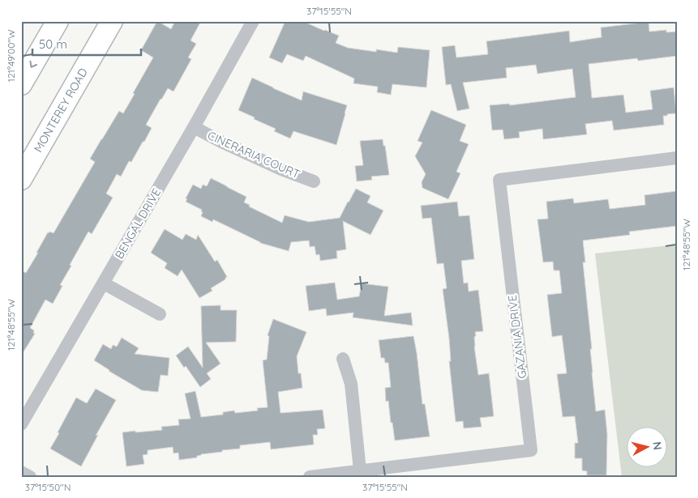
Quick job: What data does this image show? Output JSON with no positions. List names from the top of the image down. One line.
{"streets":{"main road":["MONTEREY ROAD"],"street":["CINERARIA COURT","BENGAL DRIVE","GAZANIA DRIVE"]},"crossings":[["CINERARIA COURT","BENGAL DRIVE"]],"scale_bar":"50 m","north":"right","coordinates":["37°15'55\"N","121°49'00\"W","121°48'55\"W","37°15'50\"N"]}
